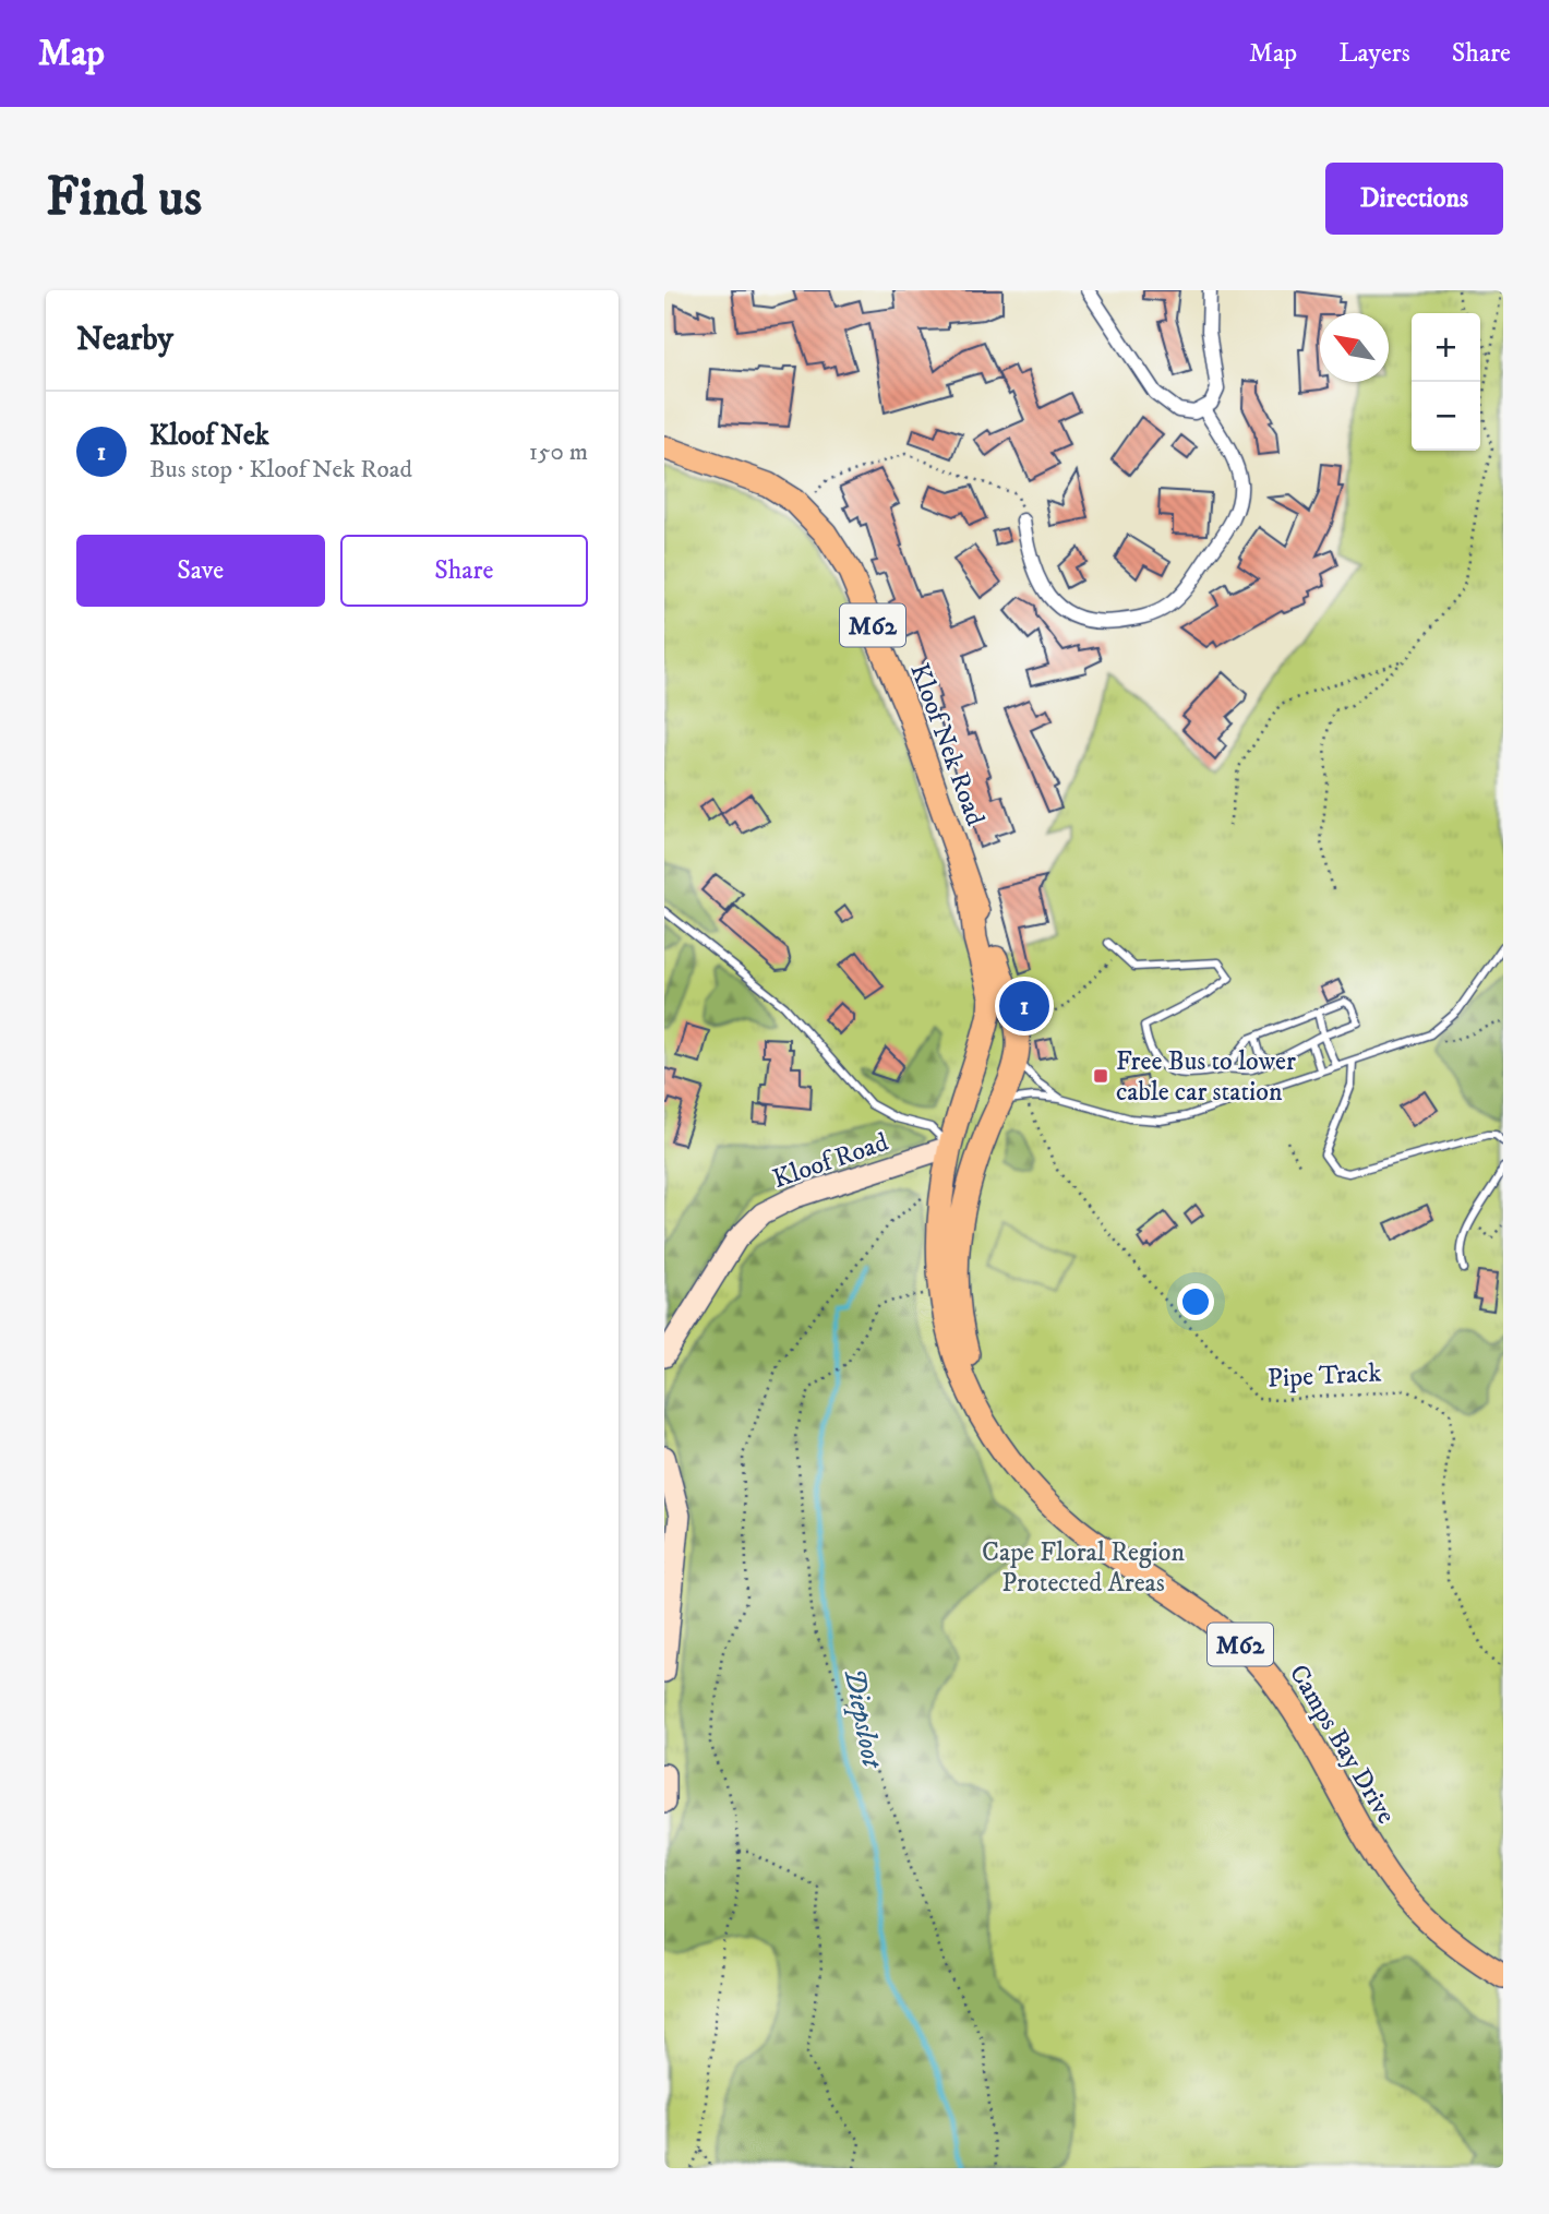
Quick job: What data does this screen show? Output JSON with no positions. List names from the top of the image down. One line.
{"streets":{"main road":["M62","Kloof Nek Road","Kloof Road","Camps Bay Drive"],"path":["Pipe Track"]},"crossings":[["M62","Kloof Nek Road"],["M62","Camps Bay Drive"],["Kloof Road","Camps Bay Drive"]],"water":["Diepsloot"],"parks":["Cape Floral Region Protected Areas"],"places":{"transit":["Free Bus to lower cable car station"]},"north":"top left","page":{"header":"Map","nav":["Map","Layers","Share"],"buttons":["Directions",["Save","Share"]],"title":"Find us","heading":"Nearby","map_buttons":["+","−"],"list":[{"mark":"1","name":"Kloof Nek","note":"Bus stop · Kloof Nek Road","value":"150 m"}],"pins":"1"}}
